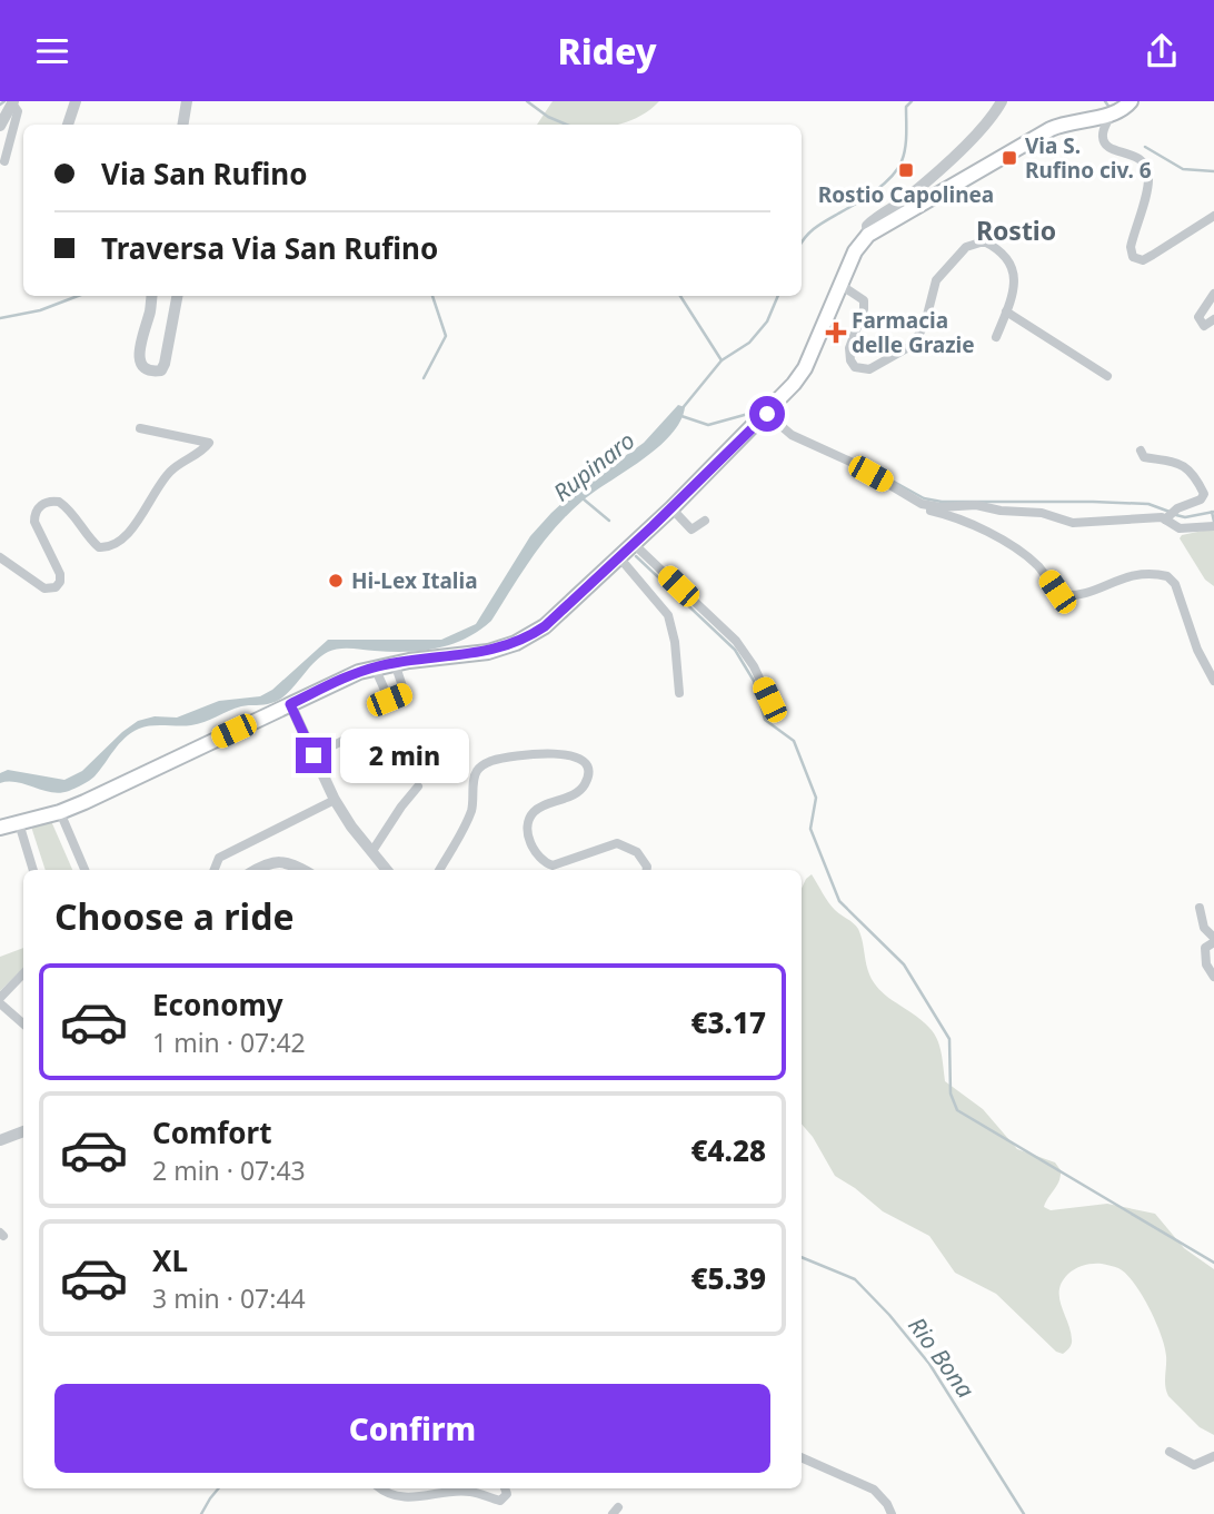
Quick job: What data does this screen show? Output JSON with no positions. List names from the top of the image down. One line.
{"districts":["Rostio"],"water":["Rupinaro","Rio Bona"],"places":{"transit":["Via S. Rufino civ. 6","Rostio Capolinea"],"health":["Farmacia delle Grazie"],"other":["Hi-Lex Italia"]},"page":{"header":"Ridey","banner":["Via San Rufino","Traversa Via San Rufino"],"bubble":"2 min","heading":"Choose a ride","list":[{"name":"Economy","note":"1 min · 07:42","value":"€3.17"},{"name":"Comfort","note":"2 min · 07:43","value":"€4.28"},{"name":"XL","note":"3 min · 07:44","value":"€5.39"}],"buttons":"Confirm"}}
